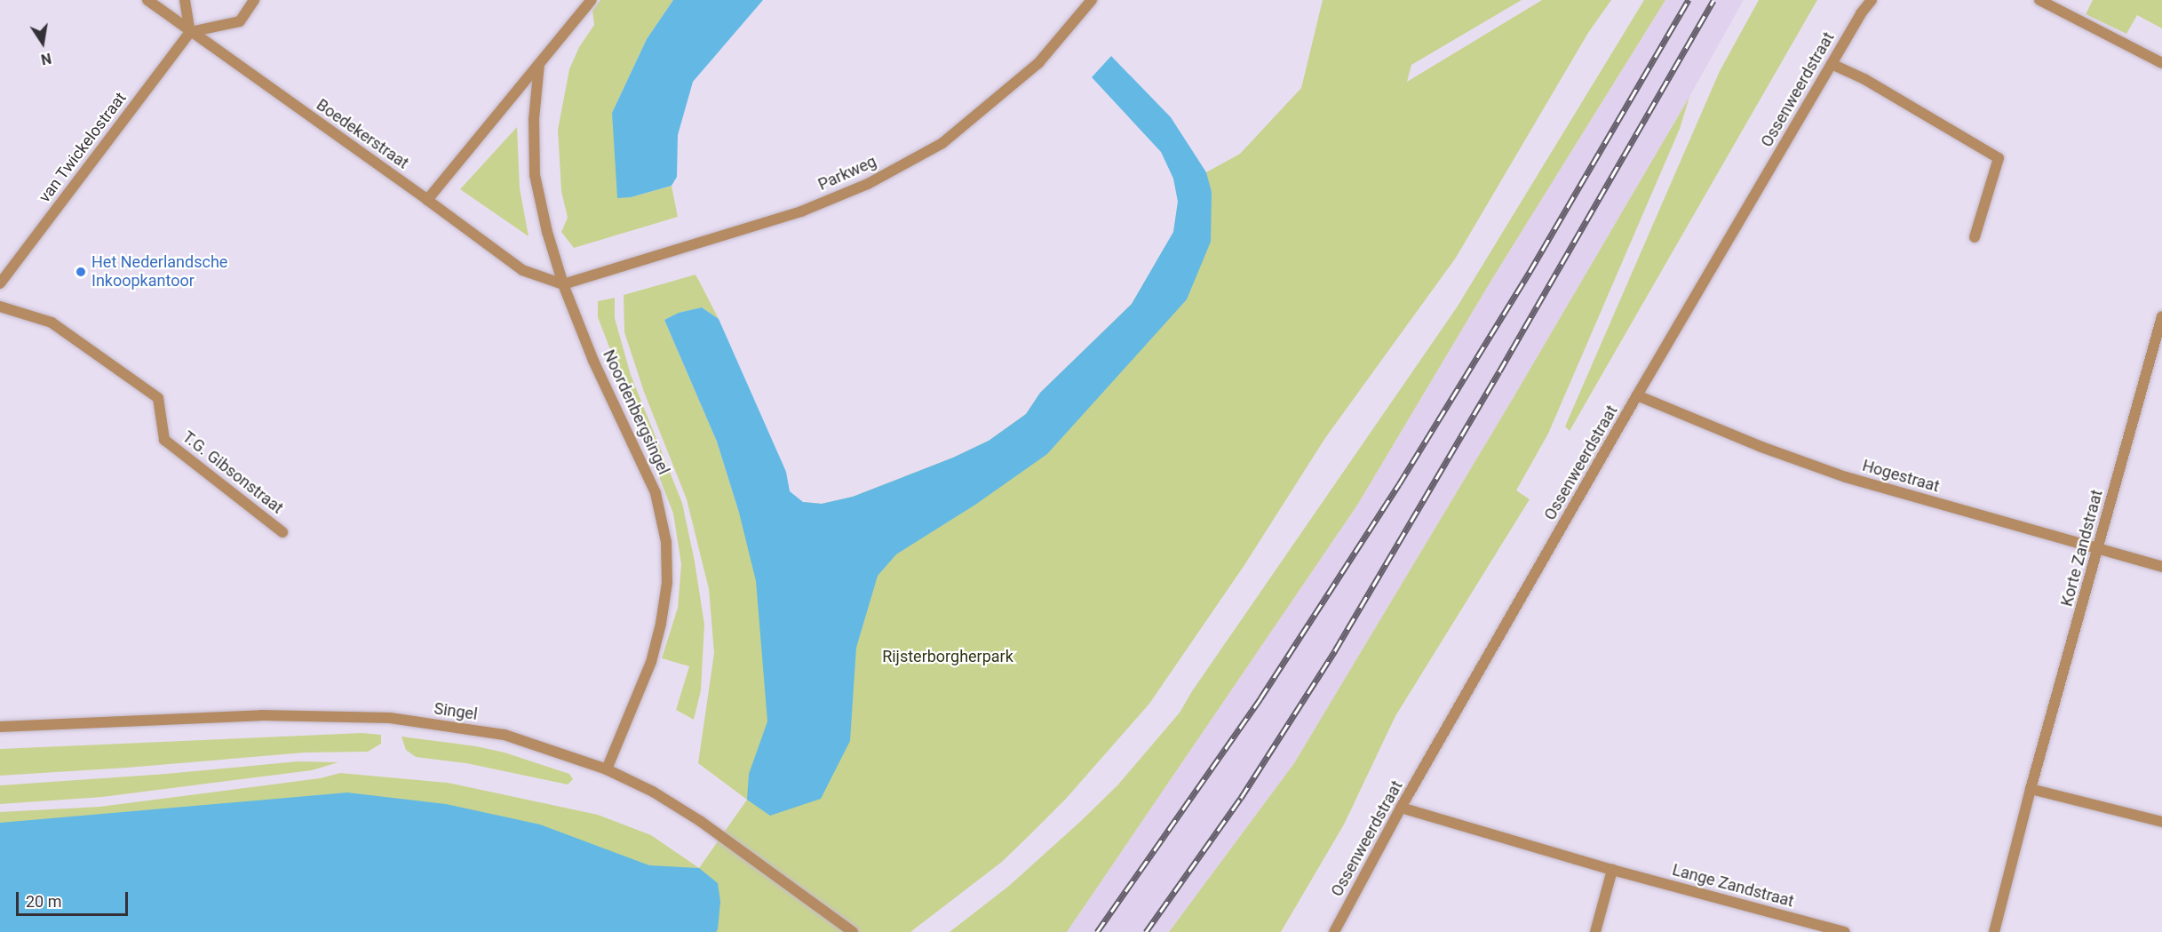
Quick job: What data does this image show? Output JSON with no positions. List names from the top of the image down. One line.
{"streets":{"street":["Ossenweerdstraat","Boedekerstraat","van Twickelostraat","Parkweg","Noordenbergsingel","T.G. Gibsonstraat","Hogestraat","Korte Zandstraat","Singel","Lange Zandstraat"]},"crossings":[["Ossenweerdstraat","Hogestraat"],["Ossenweerdstraat","Lange Zandstraat"],["Boedekerstraat","van Twickelostraat"],["Boedekerstraat","Parkweg"],["Boedekerstraat","Noordenbergsingel"],["Parkweg","Noordenbergsingel"],["Noordenbergsingel","Singel"],["Hogestraat","Korte Zandstraat"]],"parks":["Rijsterborgherpark"],"places":["Het Nederlandsche Inkoopkantoor"],"scale_bar":"20 m","north":"bottom"}
